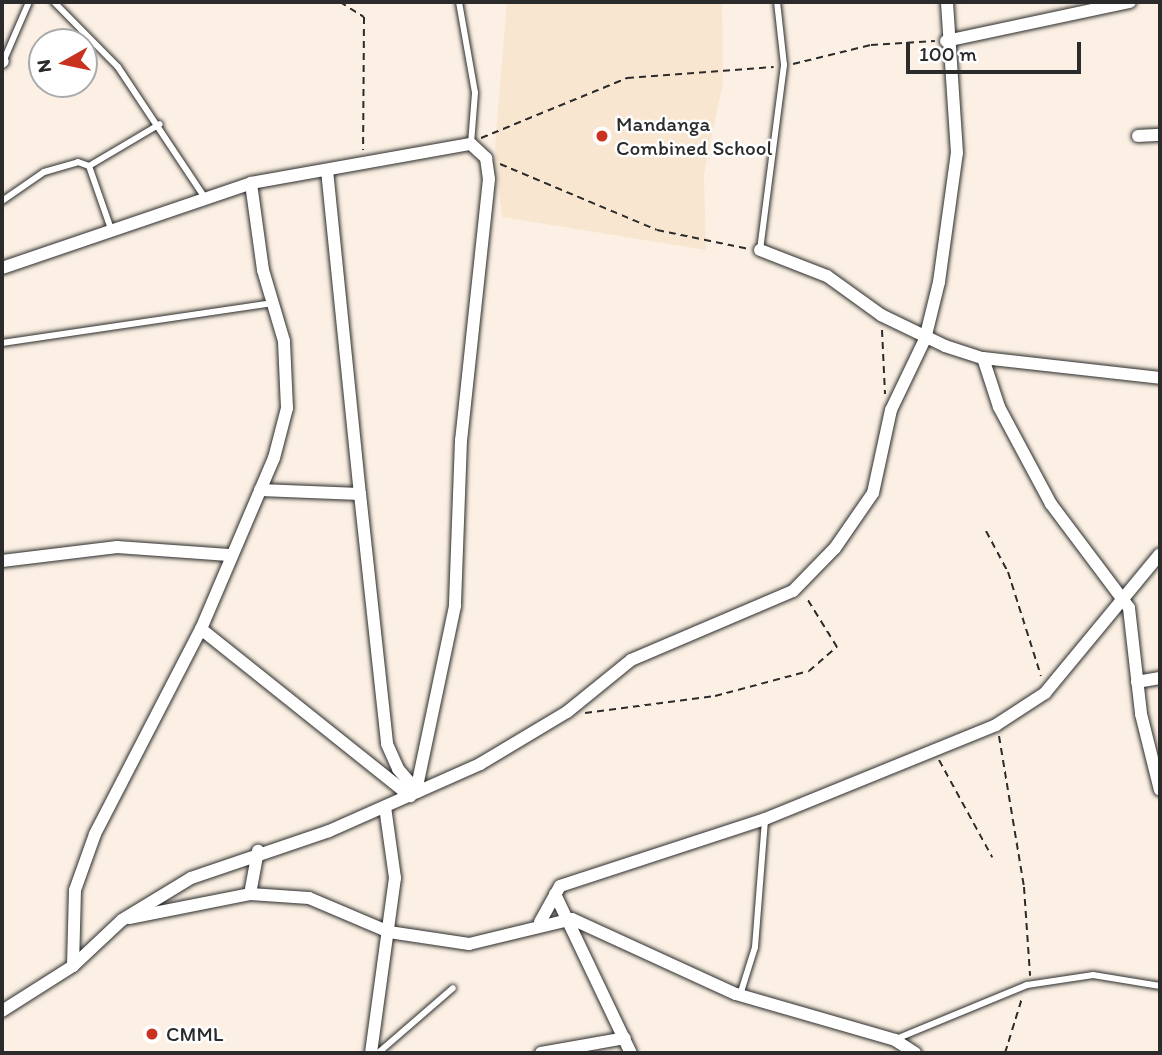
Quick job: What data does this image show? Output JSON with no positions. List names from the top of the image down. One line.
{"places":["Mandanga Combined School","CMML"],"scale_bar":"100 m","north":"left"}
